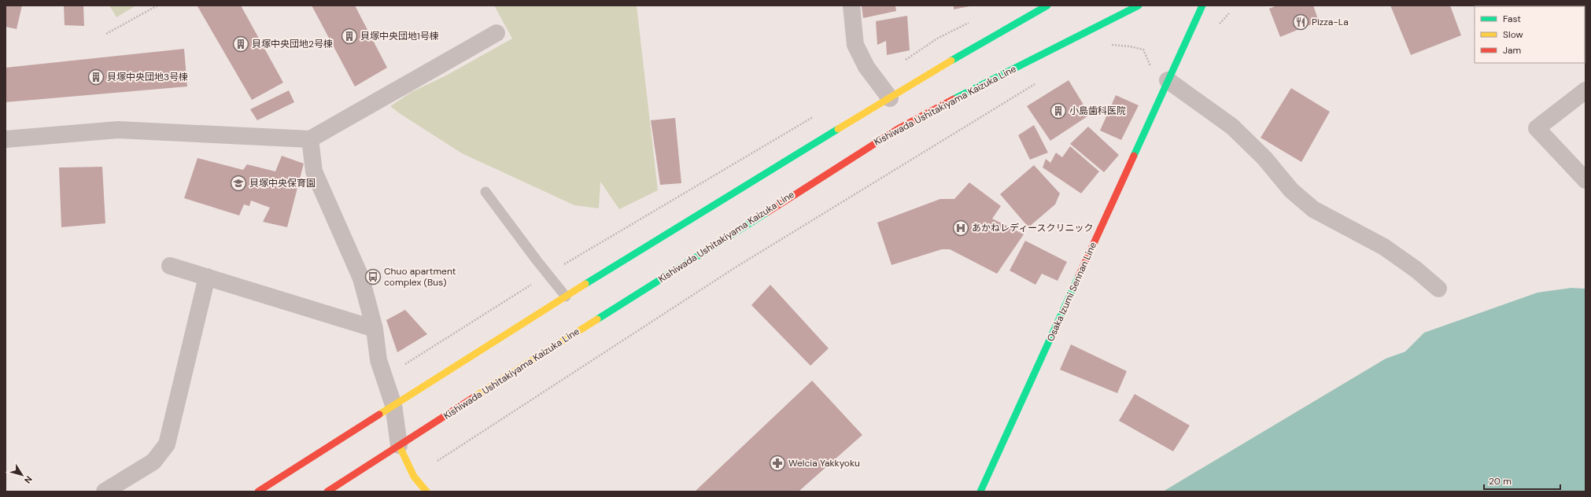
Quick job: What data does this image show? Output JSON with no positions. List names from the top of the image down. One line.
{"streets":{"main road":["Kishiwada Ushitakiyama Kaizuka Line","Osaka Izumi Sennan Line"]},"places":{"restaurant":["Pizza-La"],"building":["貝塚中央団地1号棟","貝塚中央団地2号棟","貝塚中央団地3号棟","小島歯科医院"],"school or university":["貝塚中央保育園"],"hospital":["あかねレディースクリニック"],"bus stop":["Chuo apartment complex (Bus)"],"pharmacy":["Welcia Yakkyoku"]},"legend":["Fast","Slow","Jam"],"scale_bar":"20 m","north":"bottom right"}
